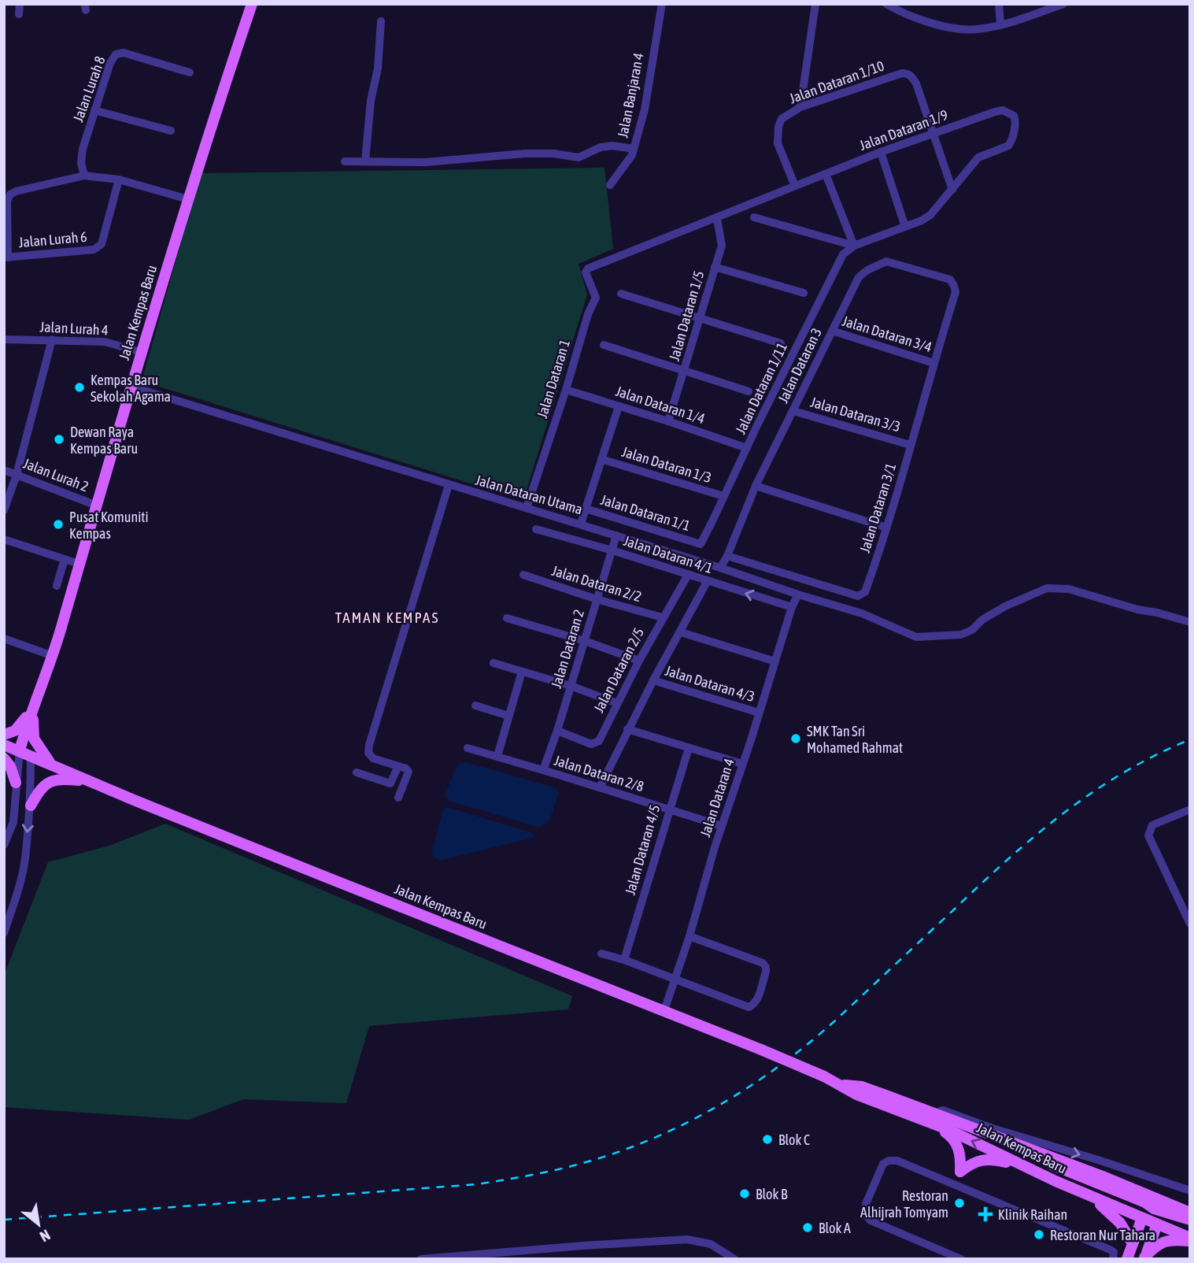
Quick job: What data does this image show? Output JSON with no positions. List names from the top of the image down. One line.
{"streets":{"main road":["Jalan Kempas Baru"],"street":["Jalan Dataran 1/10","Jalan Lurah 8","Jalan Banjaran 4","Jalan Dataran 1/9","Jalan Lurah 6","Jalan Dataran 1/5","Jalan Lurah 4","Jalan Dataran 3/4","Jalan Dataran 3","Jalan Dataran 1","Jalan Dataran 1/11","Jalan Dataran 1/4","Jalan Dataran 3/3","Jalan Dataran 1/3","Jalan Lurah 2","Jalan Dataran Utama","Jalan Dataran 3/1","Jalan Dataran 1/1","Jalan Dataran 4/1","Jalan Dataran 2/2","Jalan Dataran 2","Jalan Dataran 2/5","Jalan Dataran 4/3","Jalan Dataran 2/8","Jalan Dataran 4","Jalan Dataran 4/5"]},"crossings":[["Jalan Dataran 1/10","Jalan Dataran 1/9"],["Jalan Dataran 1/9","Jalan Dataran 1/5"],["Jalan Dataran 1/9","Jalan Dataran 1"],["Jalan Dataran 1/9","Jalan Dataran 1/11"],["Jalan Kempas Baru","Jalan Lurah 4"],["Jalan Kempas Baru","Jalan Lurah 2"],["Jalan Kempas Baru","Jalan Dataran Utama"],["Jalan Kempas Baru","Jalan Dataran 4"],["Jalan Dataran 1/5","Jalan Dataran 1/4"],["Jalan Dataran 3/4","Jalan Dataran 3"],["Jalan Dataran 3/4","Jalan Dataran 3/1"],["Jalan Dataran 3","Jalan Dataran 3/3"],["Jalan Dataran 3","Jalan Dataran Utama"],["Jalan Dataran 3","Jalan Dataran 3/1"],["Jalan Dataran 1","Jalan Dataran 1/4"],["Jalan Dataran 1","Jalan Dataran Utama"],["Jalan Dataran 1/11","Jalan Dataran 1/4"],["Jalan Dataran 1/11","Jalan Dataran 1/3"],["Jalan Dataran 1/11","Jalan Dataran 1/1"],["Jalan Dataran 3/3","Jalan Dataran 3/1"],["Jalan Dataran Utama","Jalan Dataran 2"],["Jalan Dataran Utama","Jalan Dataran 4"],["Jalan Dataran 4/1","Jalan Dataran 2"],["Jalan Dataran 4/1","Jalan Dataran 2/5"],["Jalan Dataran 4/1","Jalan Dataran 4"],["Jalan Dataran 2/2","Jalan Dataran 2"],["Jalan Dataran 2/2","Jalan Dataran 2/5"],["Jalan Dataran 2","Jalan Dataran 2/5"],["Jalan Dataran 2","Jalan Dataran 2/8"],["Jalan Dataran 4/3","Jalan Dataran 4"],["Jalan Dataran 2/8","Jalan Dataran 4"],["Jalan Dataran 2/8","Jalan Dataran 4/5"]],"districts":["TAMAN KEMPAS"],"places":{"other":["Kempas Baru Sekolah Agama","Dewan Raya Kempas Baru","Pusat Komuniti Kempas","SMK Tan Sri Mohamed Rahmat","Blok C","Blok B","Restoran Alhijrah Tomyam","Blok A","Restoran Nur Tahara"],"health":["Klinik Raihan"]},"north":"bottom right"}
